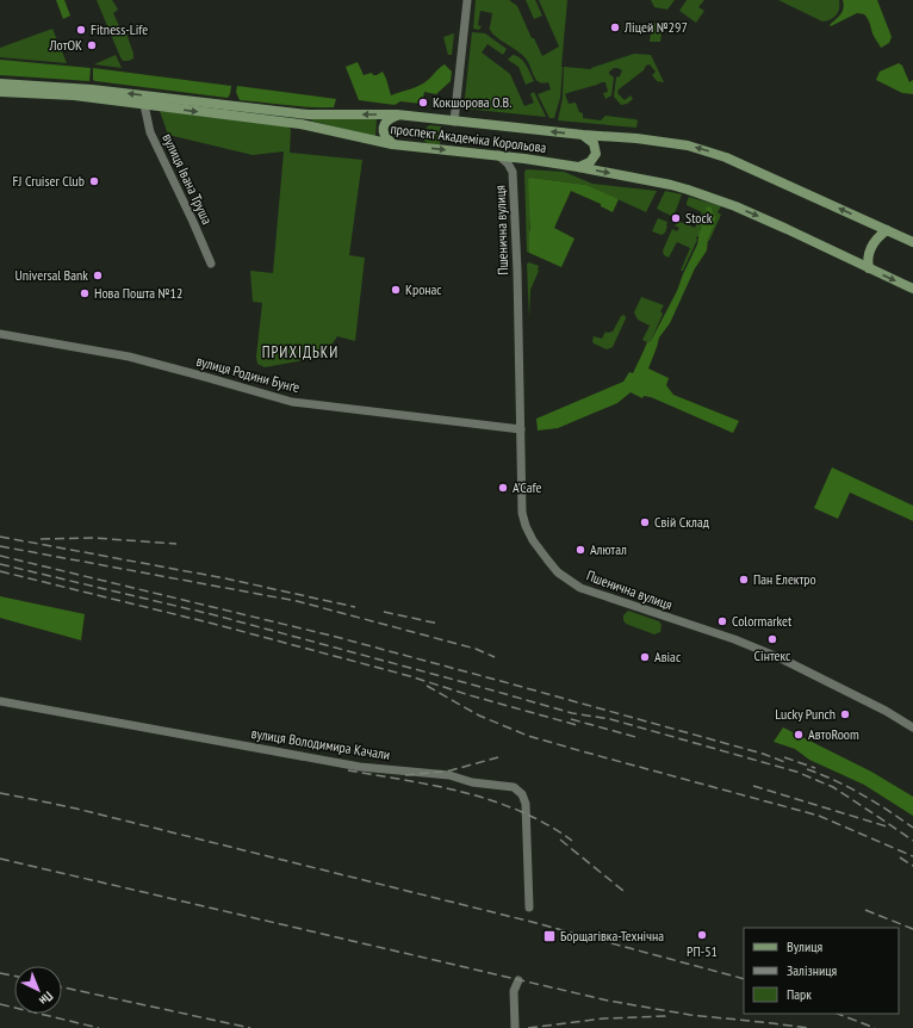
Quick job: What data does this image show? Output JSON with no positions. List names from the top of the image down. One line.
{"streets":{"main road":["проспект Академіка Корольова"],"street":["вулиця Івана Труша","Пшенична вулиця","вулиця Родини Бунґе","вулиця Володимира Качали"]},"crossings":[["проспект Академіка Корольова","вулиця Івана Труша"],["проспект Академіка Корольова","Пшенична вулиця"],["Пшенична вулиця","вулиця Родини Бунґе"]],"districts":["ПРИХІДЬКИ"],"places":{"other":["Ліцей №297","Fitness-Life","ЛотОК","Кокшорова О.В.","FJ Cruiser Club","Stock","Universal Bank","Кронас","Нова Пошта №12","A’Cafe","Свій Склад","Алютал","Пан Електро","Colormarket","Сінтекс","Авіас","Lucky Punch","АвтоRoom","РП-51"],"transit":["Борщагівка-Технічна"]},"legend":["Вулиця","Залізниця","Парк"],"north":"bottom right"}
